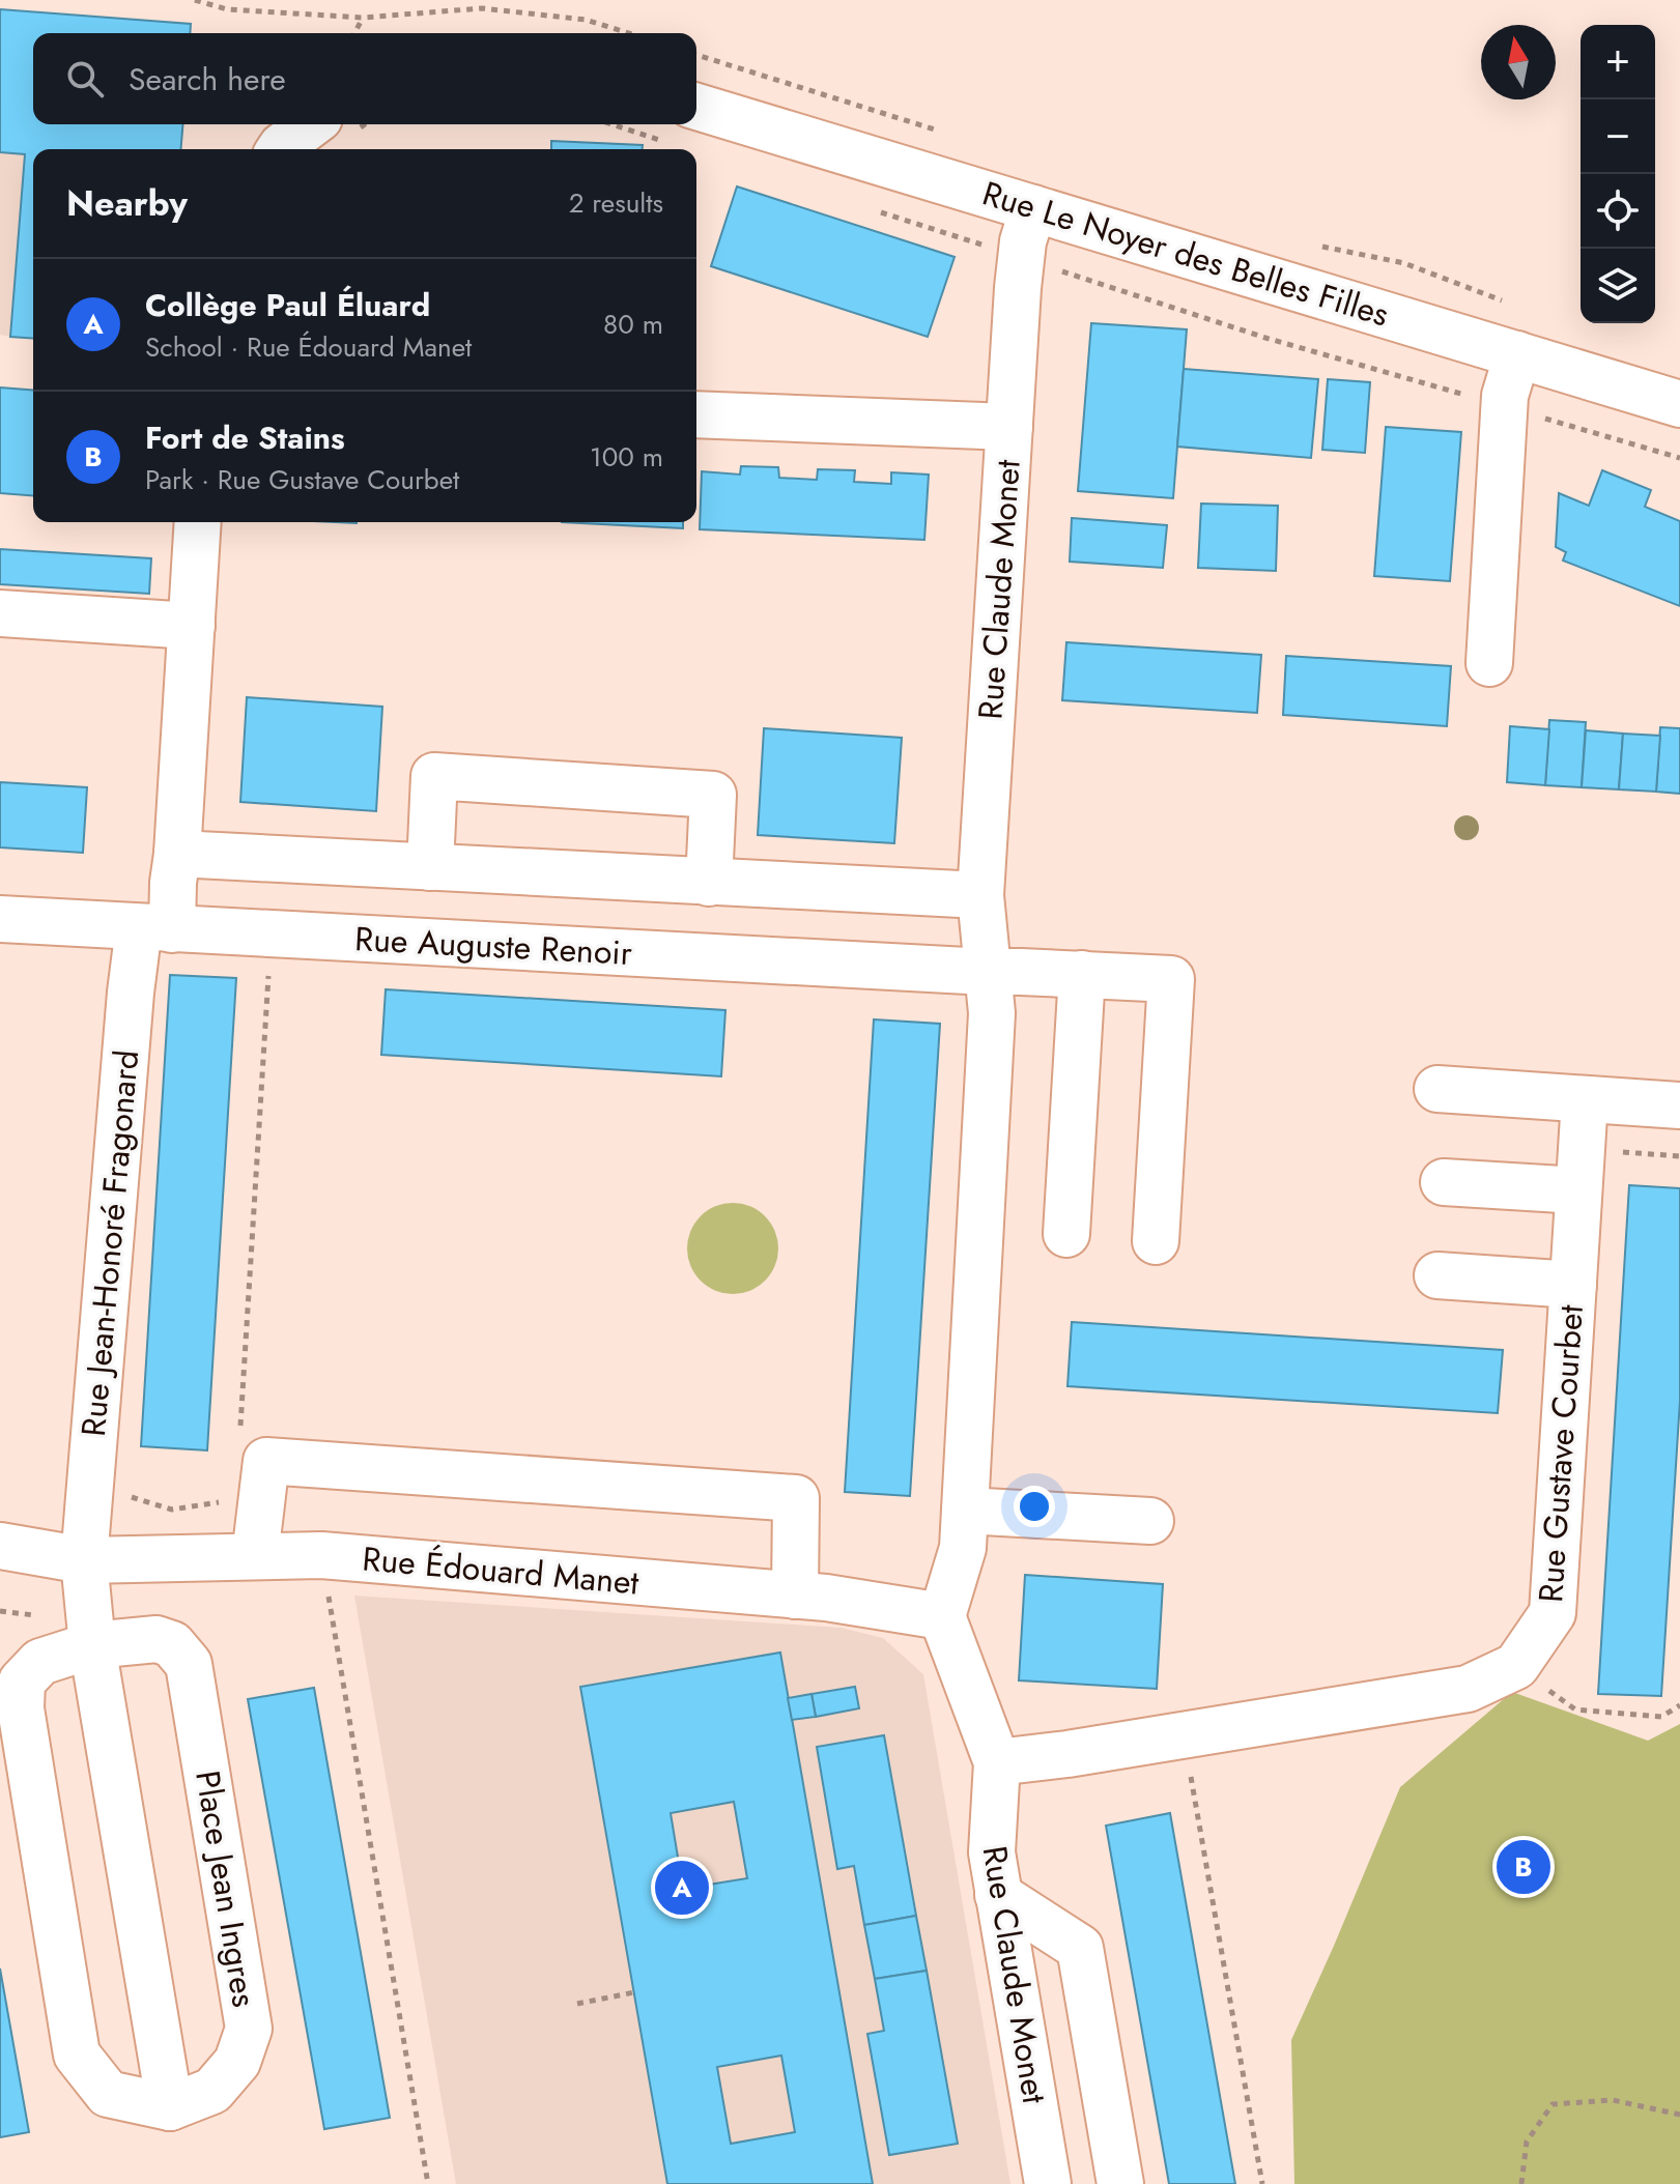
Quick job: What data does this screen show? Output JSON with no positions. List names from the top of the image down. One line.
{"streets":{"street":["Rue Le Noyer des Belles Filles","Rue Claude Monet","Rue Auguste Renoir","Rue Jean-Honoré Fragonard","Rue Gustave Courbet","Rue Édouard Manet","Place Jean Ingres"]},"crossings":[["Rue Le Noyer des Belles Filles","Rue Claude Monet"],["Rue Claude Monet","Rue Auguste Renoir"],["Rue Claude Monet","Rue Édouard Manet"],["Rue Auguste Renoir","Rue Jean-Honoré Fragonard"],["Rue Jean-Honoré Fragonard","Rue Édouard Manet"],["Rue Jean-Honoré Fragonard","Place Jean Ingres"]],"north":"top","page":{"map_buttons":["+","−"],"search":"Search here","heading":["Nearby","2 results"],"list":[{"mark":"A","name":"Collège Paul Éluard","note":"School · Rue Édouard Manet","value":"80 m"},{"mark":"B","name":"Fort de Stains","note":"Park · Rue Gustave Courbet","value":"100 m"}],"pins":["B","A"]}}
